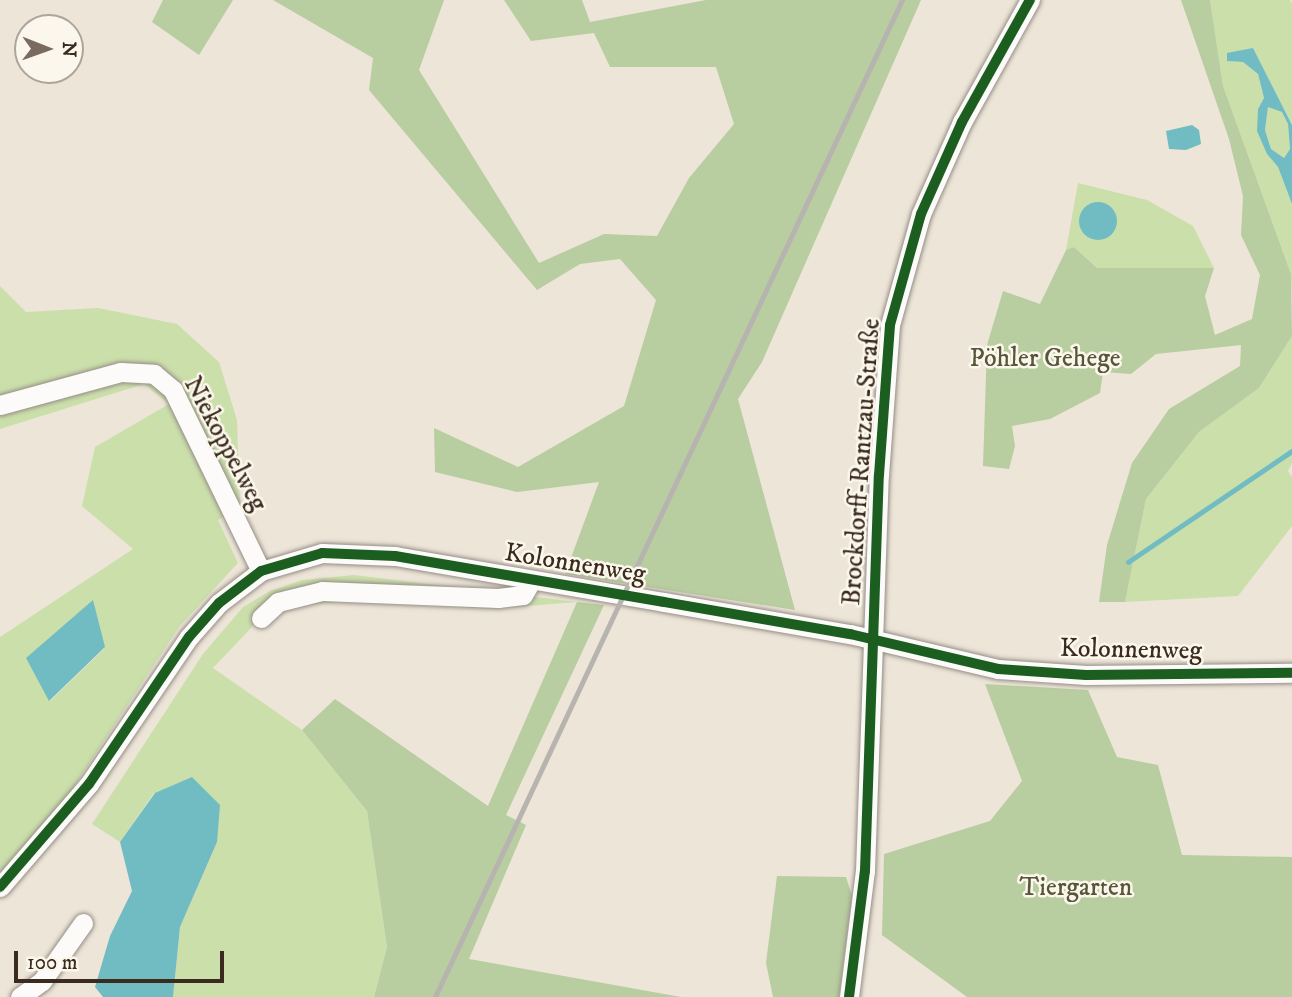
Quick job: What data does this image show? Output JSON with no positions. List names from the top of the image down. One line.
{"streets":{"street":["Niekoppelweg","Brockdorff-Rantzau-Straße","Kolonnenweg"]},"crossings":[["Niekoppelweg","Kolonnenweg"],["Brockdorff-Rantzau-Straße","Kolonnenweg"]],"parks":["Pöhler Gehege","Tiergarten"],"scale_bar":"100 m","north":"right"}
